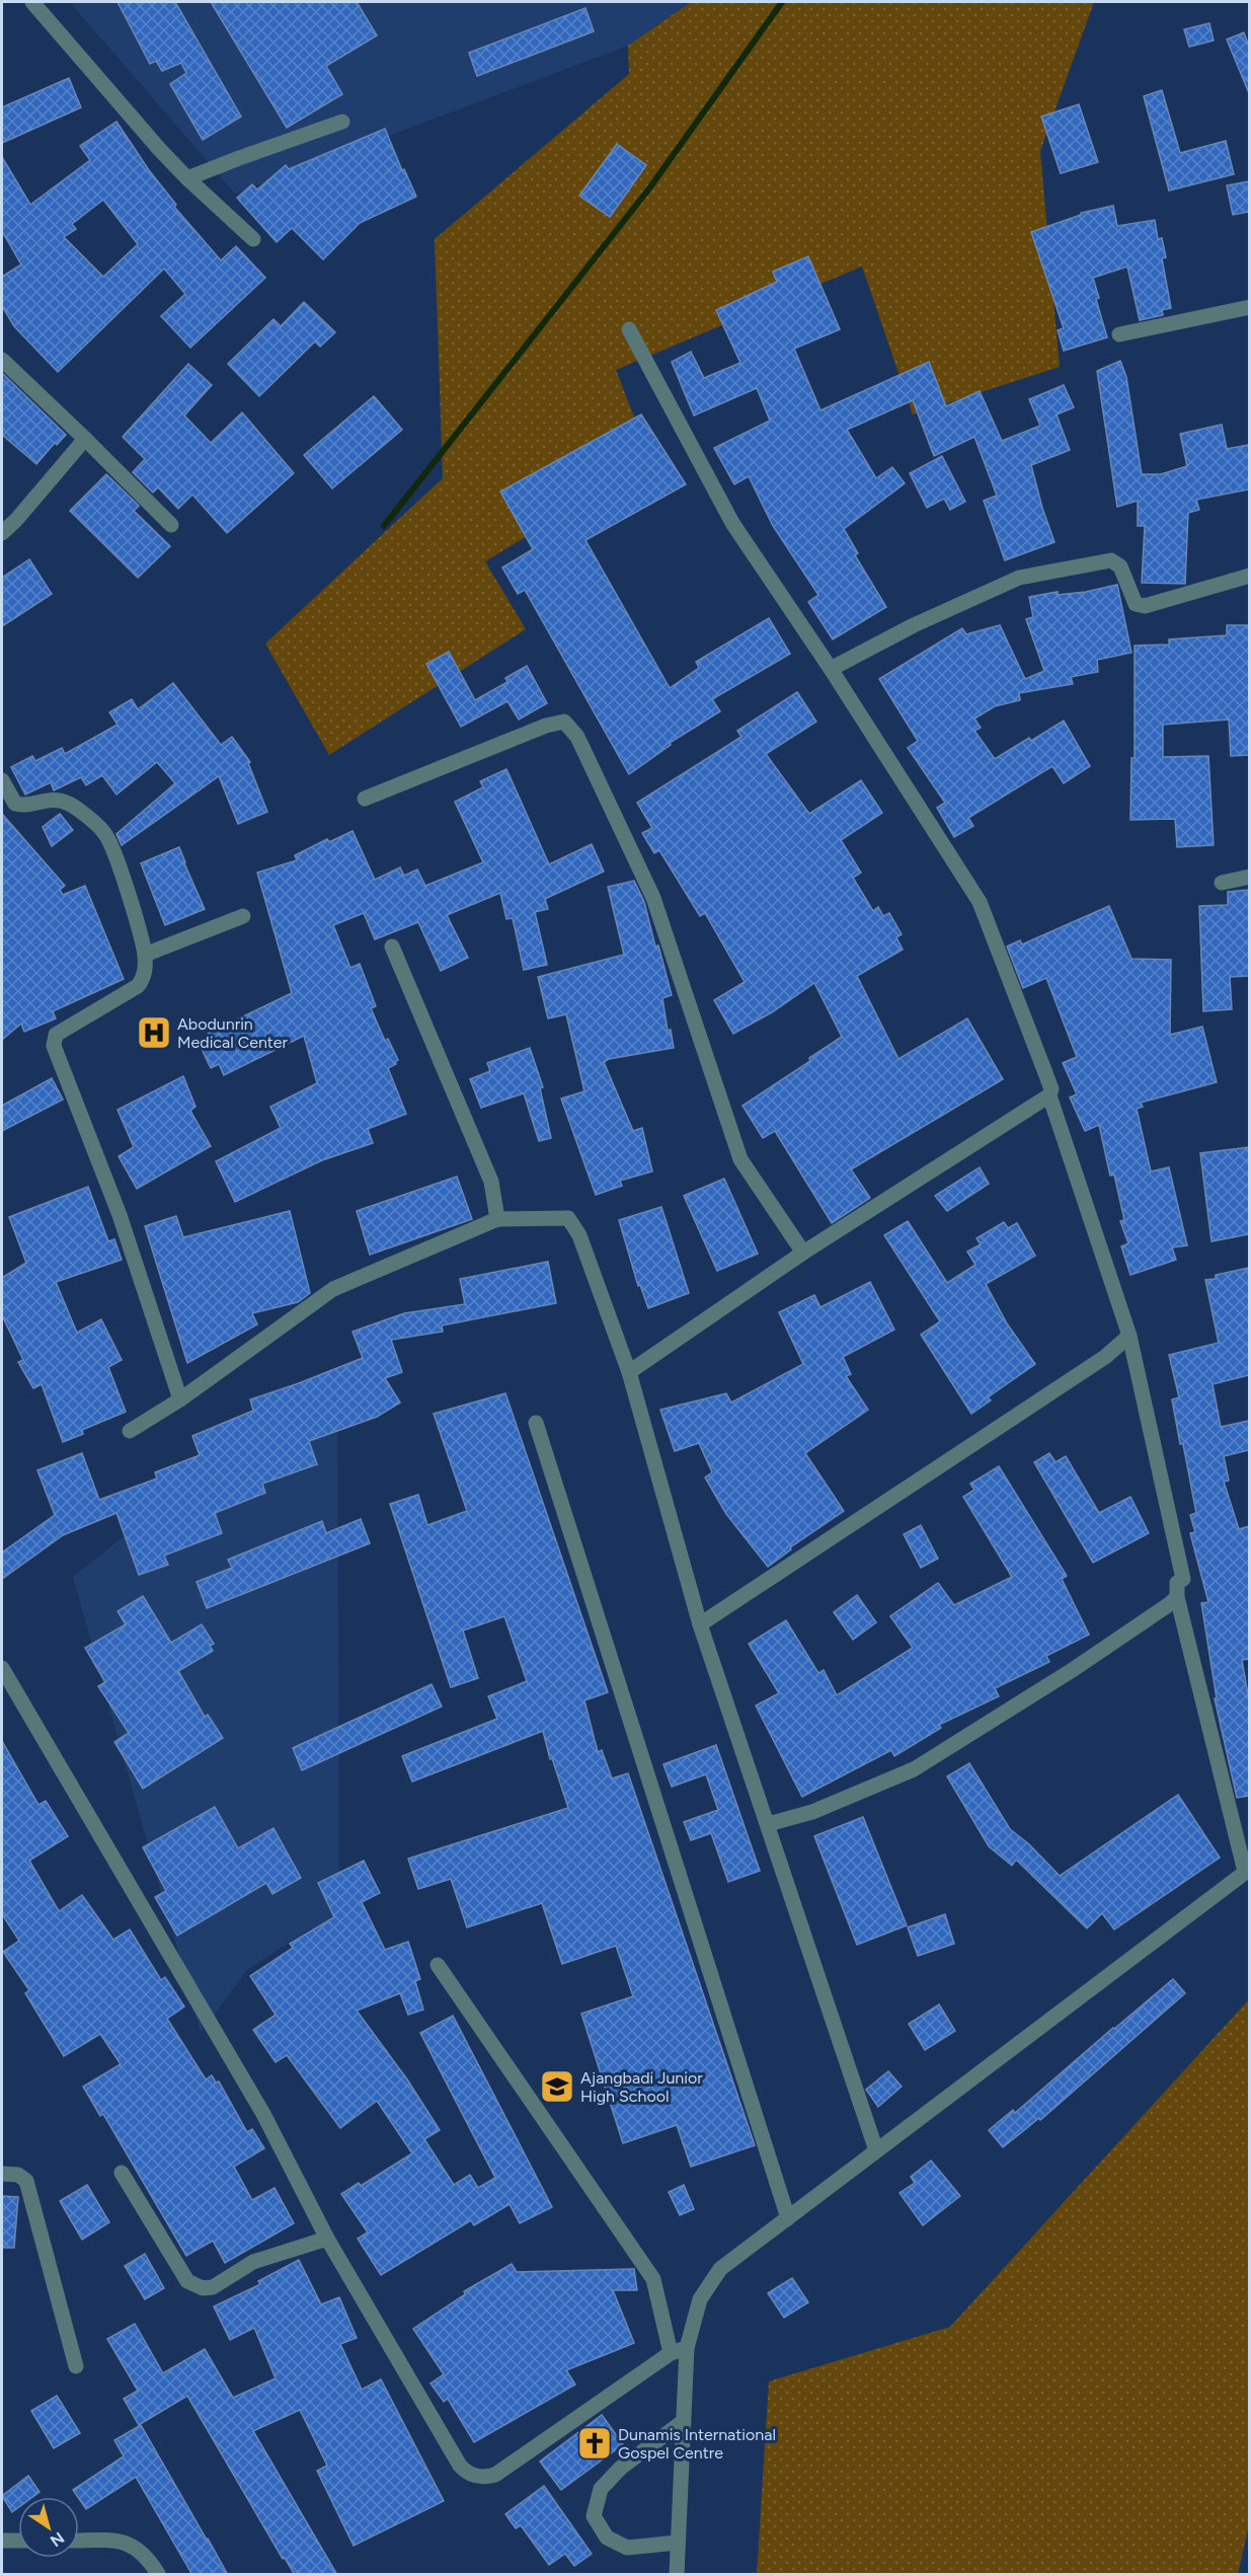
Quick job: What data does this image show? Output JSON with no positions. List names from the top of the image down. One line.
{"places":{"hospital":["Abodunrin Medical Center"],"school or university":["Ajangbadi Junior High School"],"church":["Dunamis International Gospel Centre"]},"north":"bottom right"}
